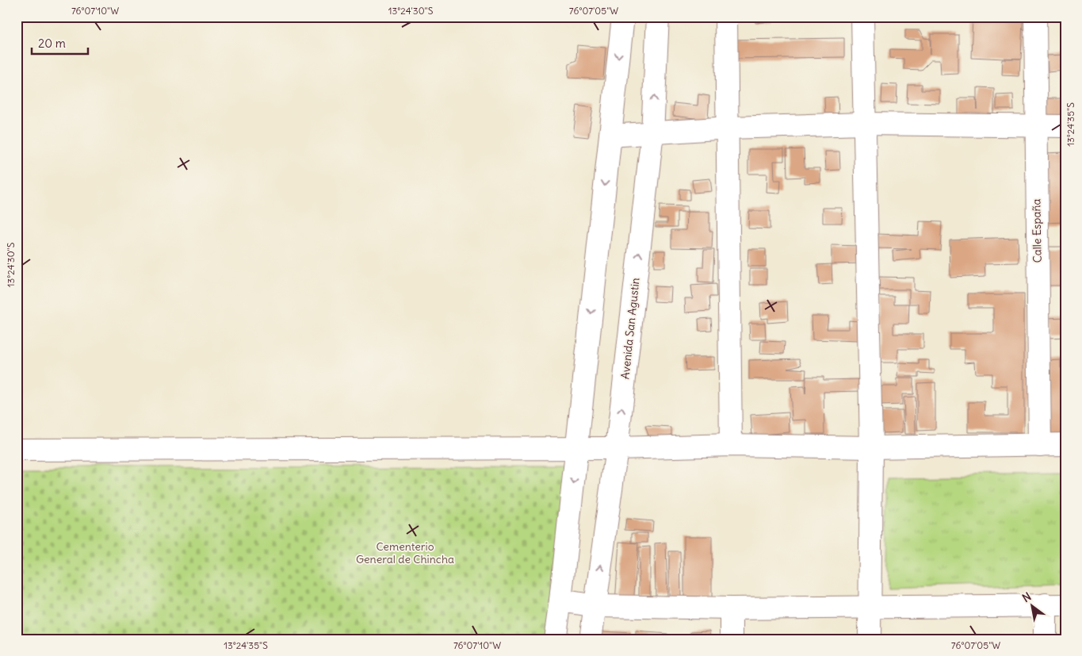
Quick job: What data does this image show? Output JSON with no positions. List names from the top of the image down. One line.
{"streets":{"street":["Calle España","Avenida San Agustin"]},"parks":["Cementerio General de Chincha"],"scale_bar":"20 m","north":"top left","coordinates":["76°07'10\"W","13°24'30\"S","76°07'05\"W","13°24'35\"S"]}
